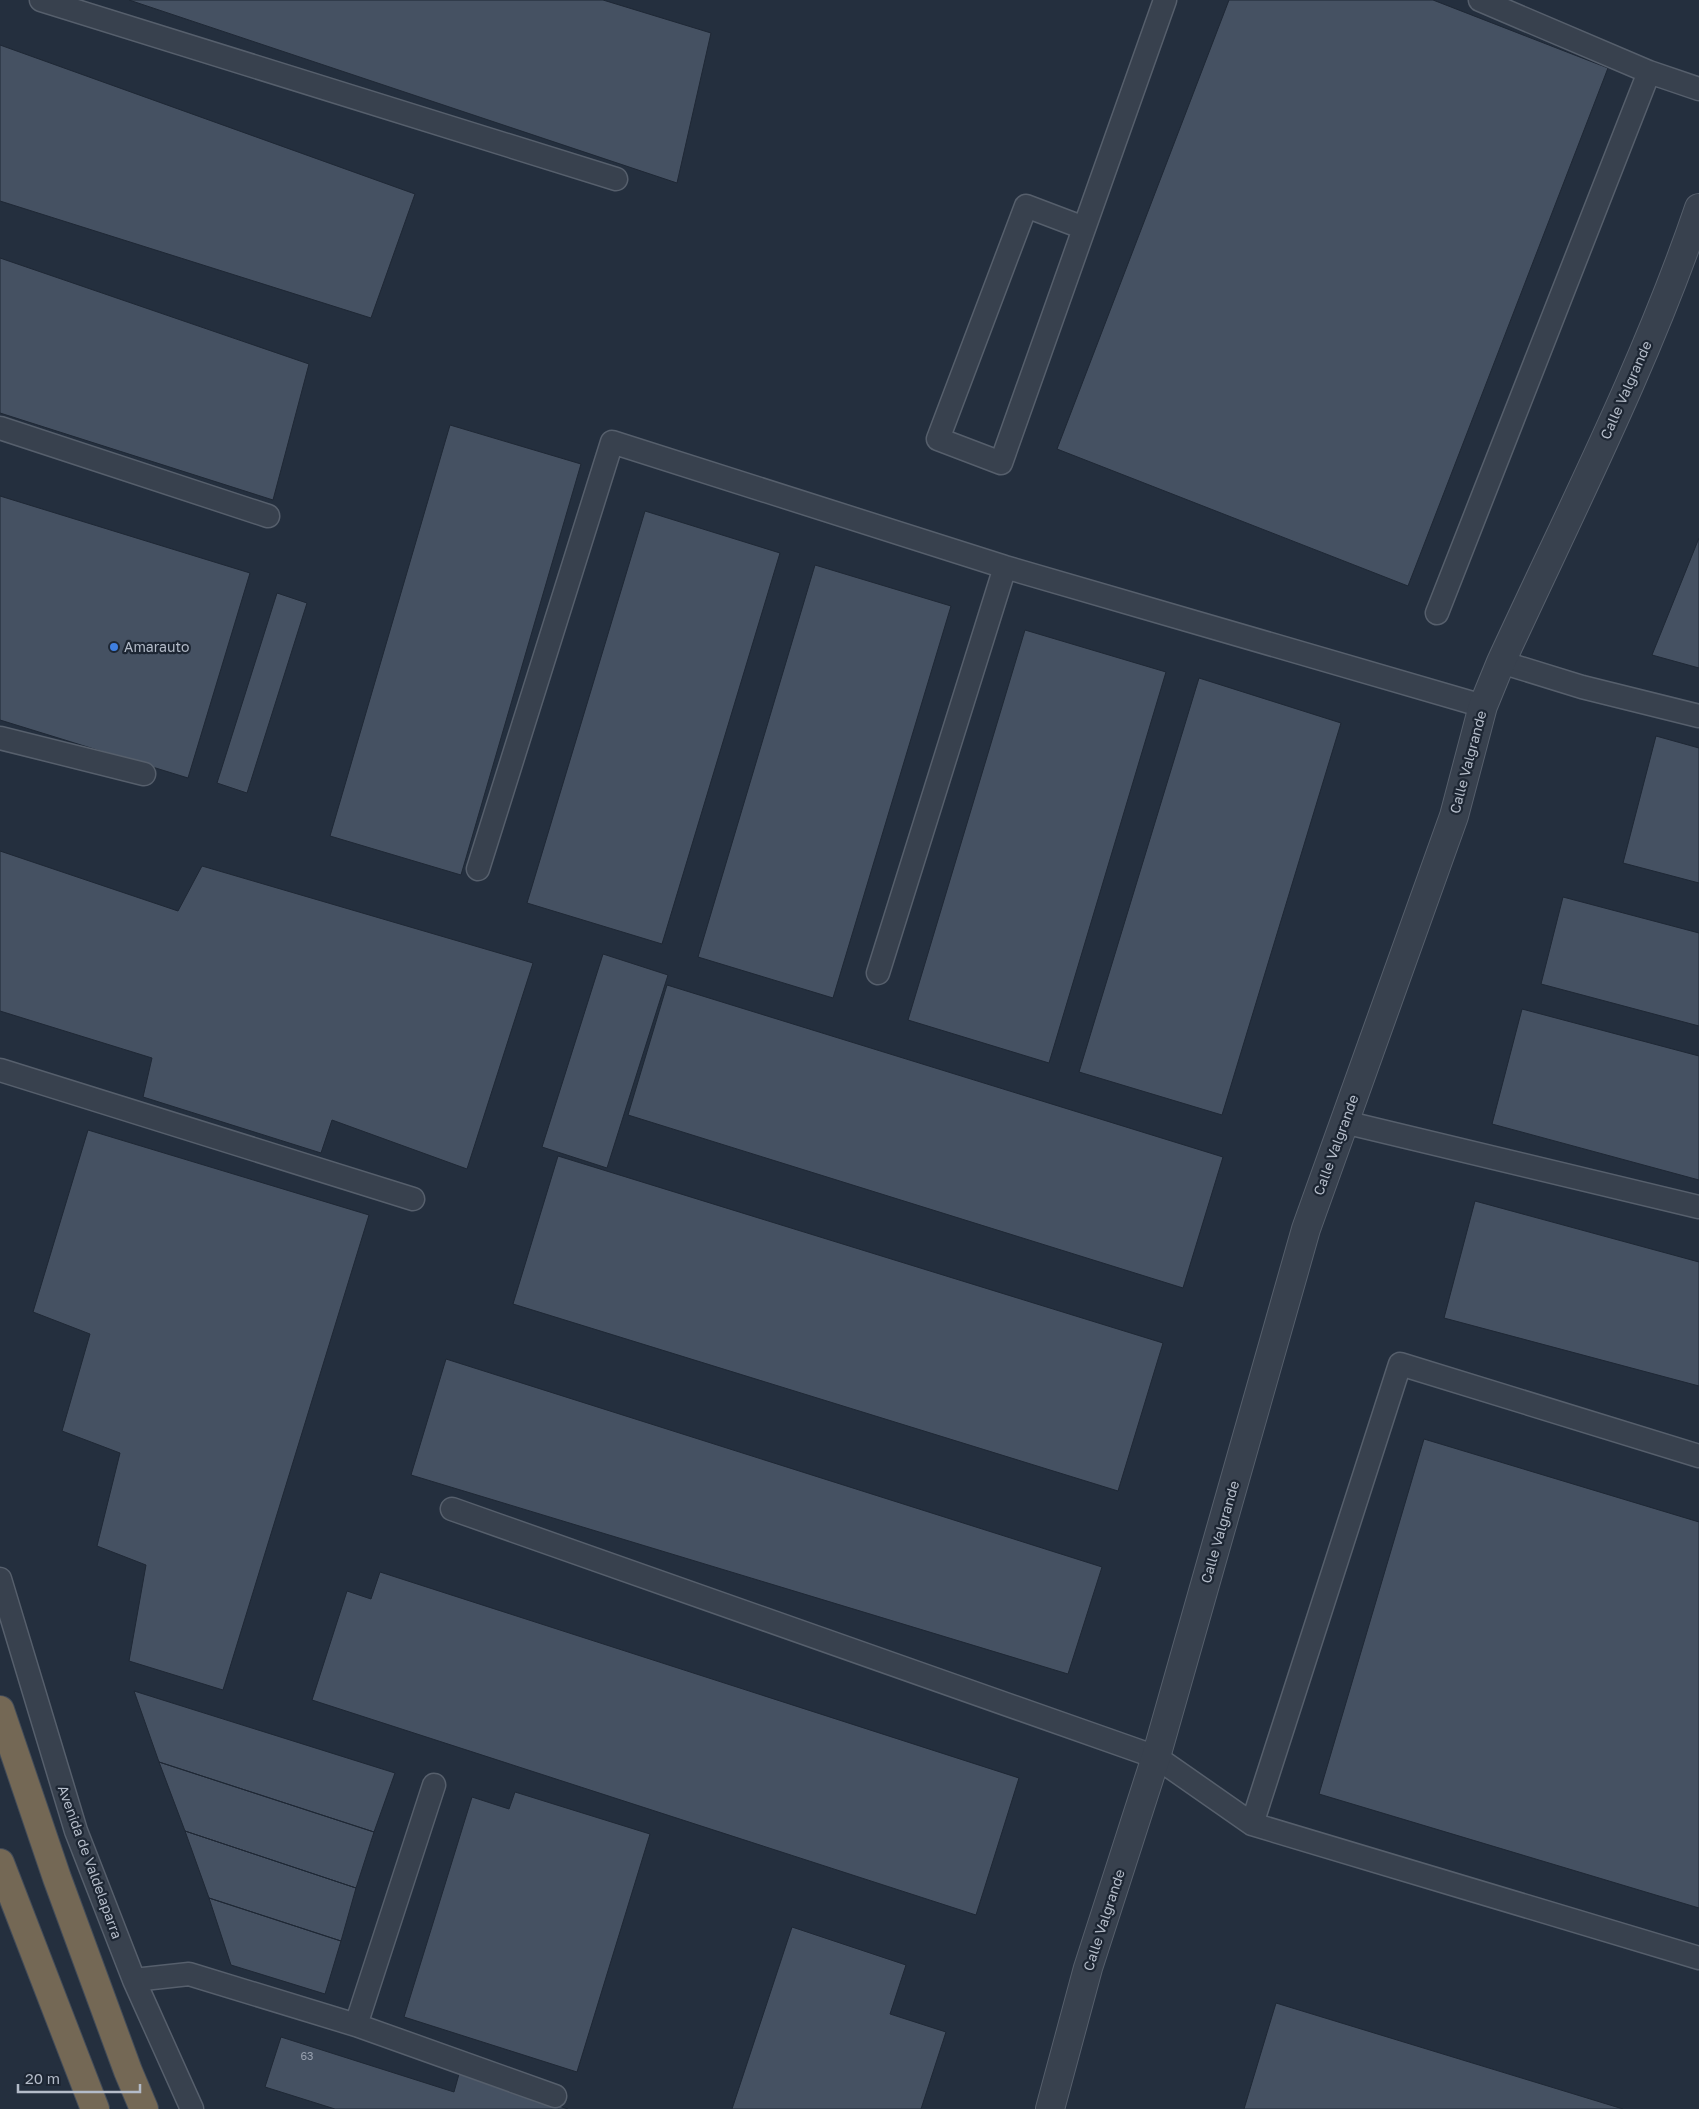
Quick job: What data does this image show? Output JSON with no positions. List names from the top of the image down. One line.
{"streets":{"street":["Calle Valgrande"],"lane":["Avenida de Valdelaparra"]},"places":["Amarauto"],"house_numbers":["63"],"scale_bar":"20 m"}
